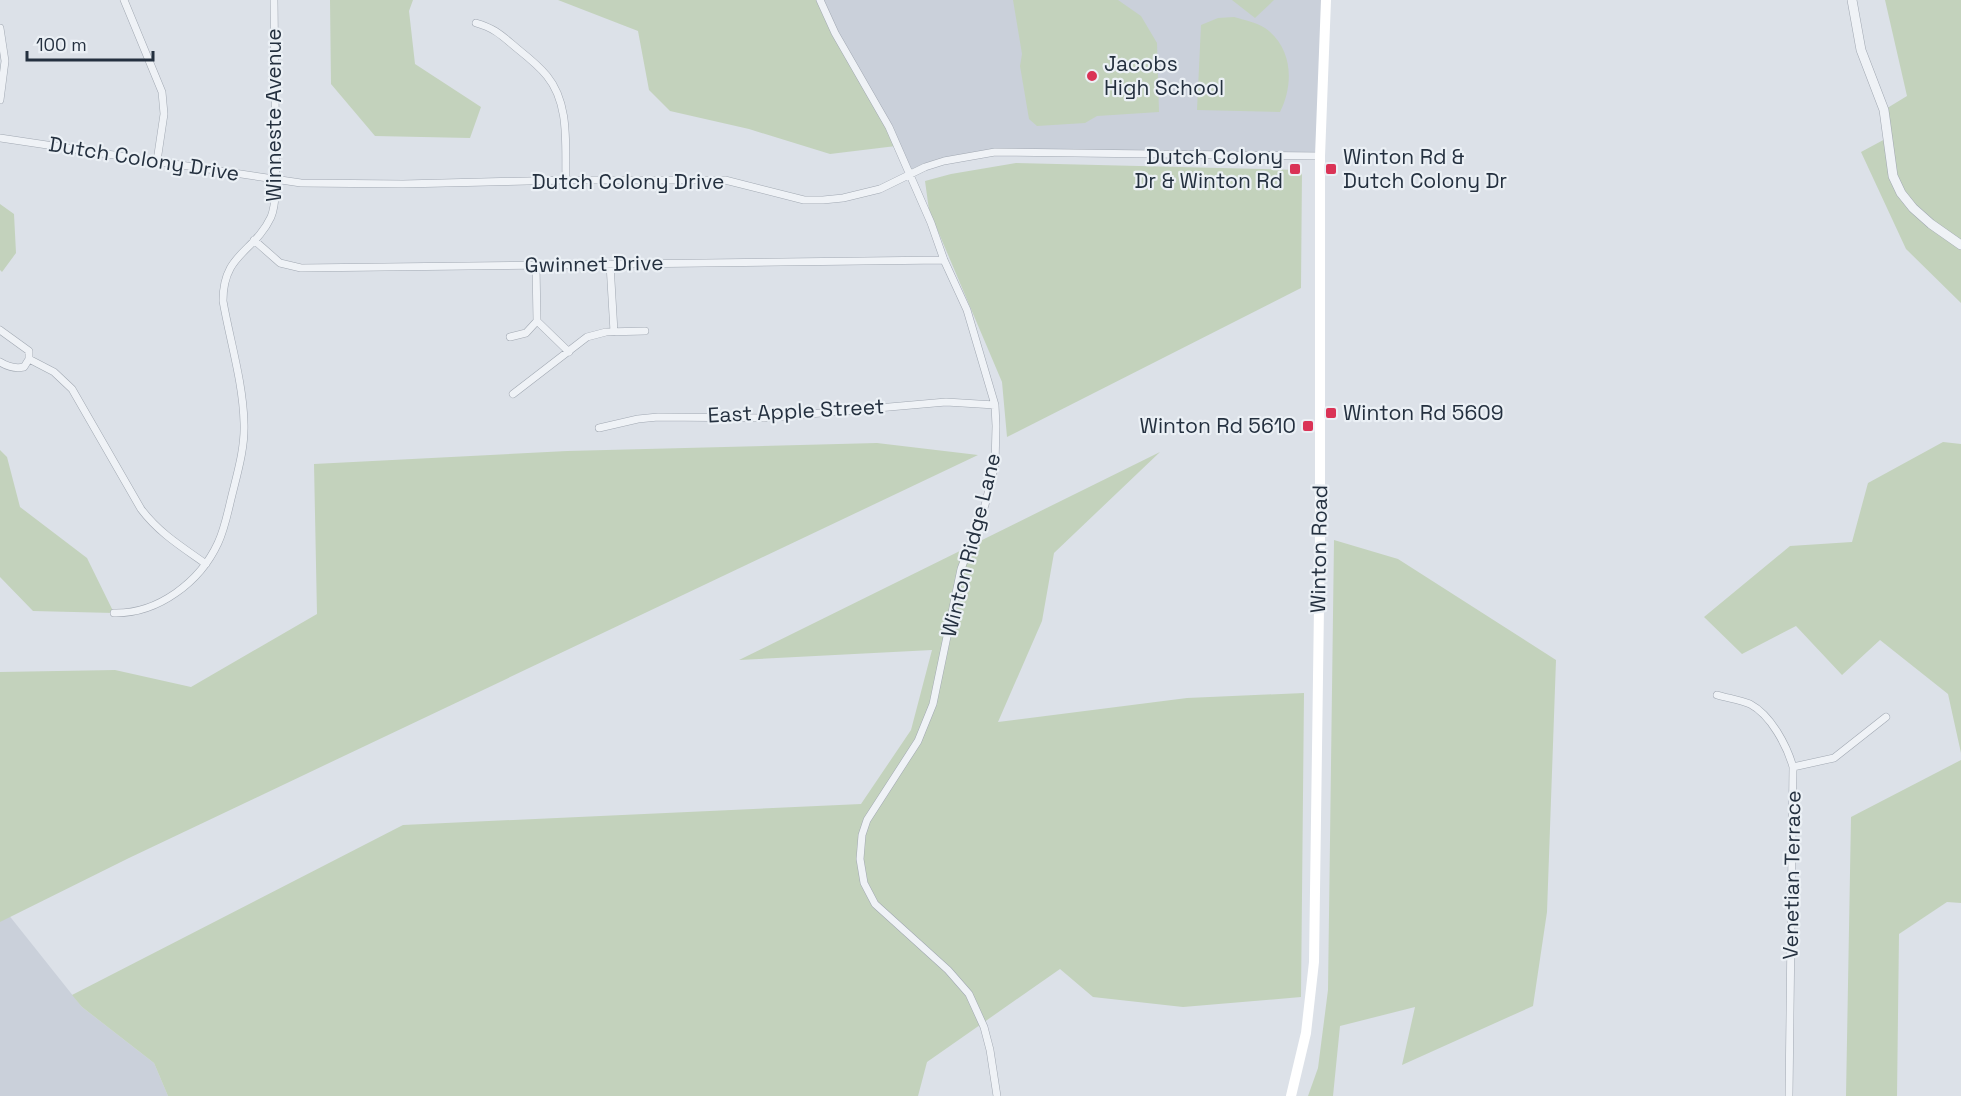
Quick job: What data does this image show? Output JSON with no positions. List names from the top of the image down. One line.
{"streets":{"main road":["Winton Road"],"street":["Winneste Avenue","Dutch Colony Drive","Gwinnet Drive","East Apple Street","Winton Ridge Lane","Venetian Terrace"]},"crossings":[["Winneste Avenue","Dutch Colony Drive"],["Winneste Avenue","Gwinnet Drive"],["Dutch Colony Drive","Winton Ridge Lane"],["Dutch Colony Drive","Winton Road"],["Gwinnet Drive","Winton Ridge Lane"],["East Apple Street","Winton Ridge Lane"]],"places":{"other":["Jacobs High School"],"transit":["Dutch Colony Dr & Winton Rd","Winton Rd & Dutch Colony Dr","Winton Rd 5609","Winton Rd 5610"]},"scale_bar":"100 m"}
